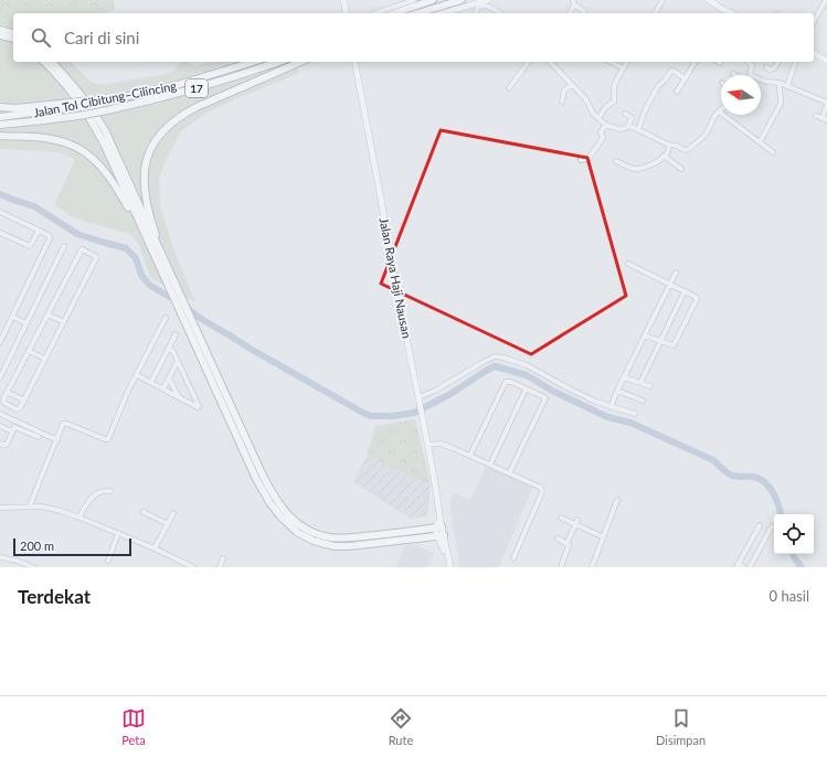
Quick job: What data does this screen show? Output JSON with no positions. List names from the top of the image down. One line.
{"streets":{"highway":["17","Jalan Tol Cibitung–Cilincing"],"main road":["Jalan Raya Haji Nausan"]},"scale_bar":"200 m","north":"left","page":{"search":"Cari di sini","scale":"200 m","heading":["Terdekat","0 hasil"],"nav":["Peta","Rute","Disimpan"]}}
